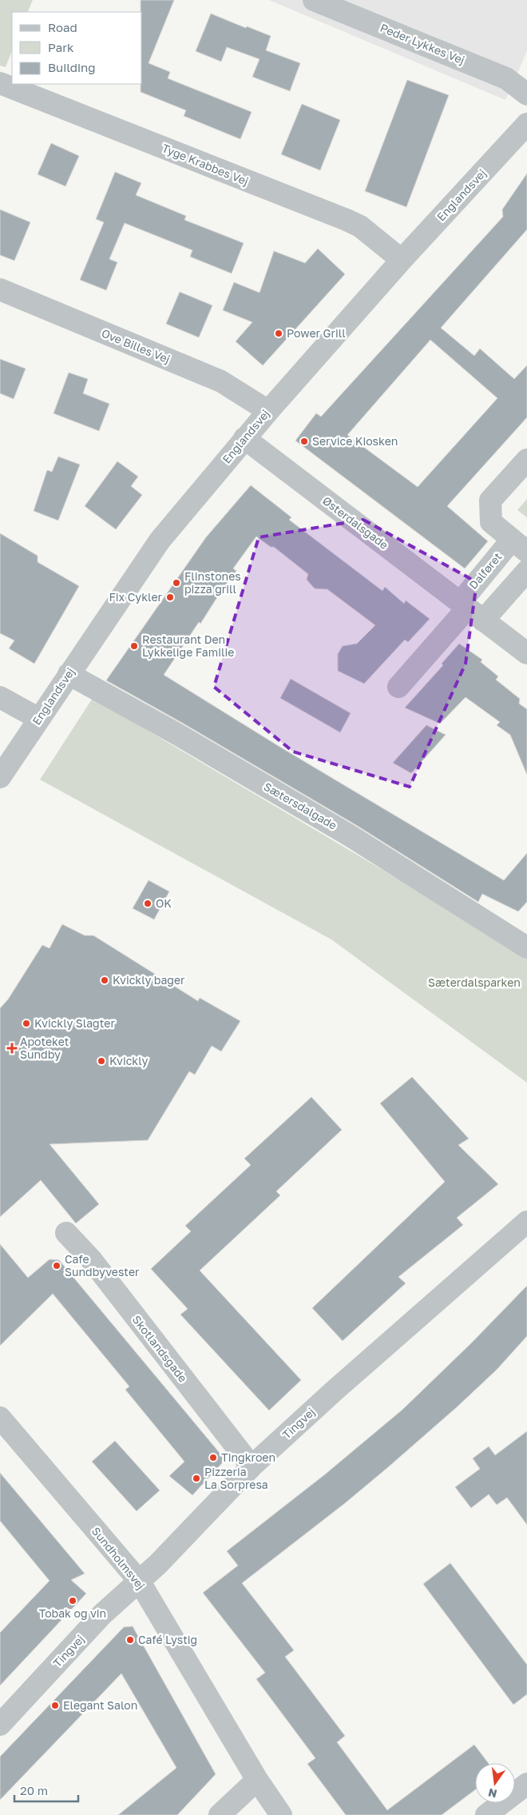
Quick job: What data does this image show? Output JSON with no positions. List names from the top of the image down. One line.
{"streets":{"street":["Peder Lykkes Vej","Tyge Krabbes Vej","Englandsvej","Ove Billes Vej","Østerdalsgade","Dalføret","Sætersdalgade","Skotlandsgade","Tingvej","Sundholmsvej"]},"crossings":[["Tyge Krabbes Vej","Englandsvej"],["Englandsvej","Ove Billes Vej"],["Englandsvej","Østerdalsgade"],["Englandsvej","Sætersdalgade"],["Østerdalsgade","Dalføret"],["Skotlandsgade","Tingvej"],["Tingvej","Sundholmsvej"]],"parks":["Sæterdalsparken"],"places":{"other":["Power Grill","Service Kiosken","Flinstones pizza grill","Fix Cykler","Restaurant Den Lykkelige Familie","OK","Kvickly bager","Kvickly Slagter","Kvickly","Cafe Sundbyvester","Tingkroen","Pizzeria La Sorpresa","Tobak og vin","Café Lystig","Elegant Salon"],"health":["Apoteket Sundby"]},"legend":["Road","Park","Building"],"scale_bar":"20 m","north":"bottom"}
